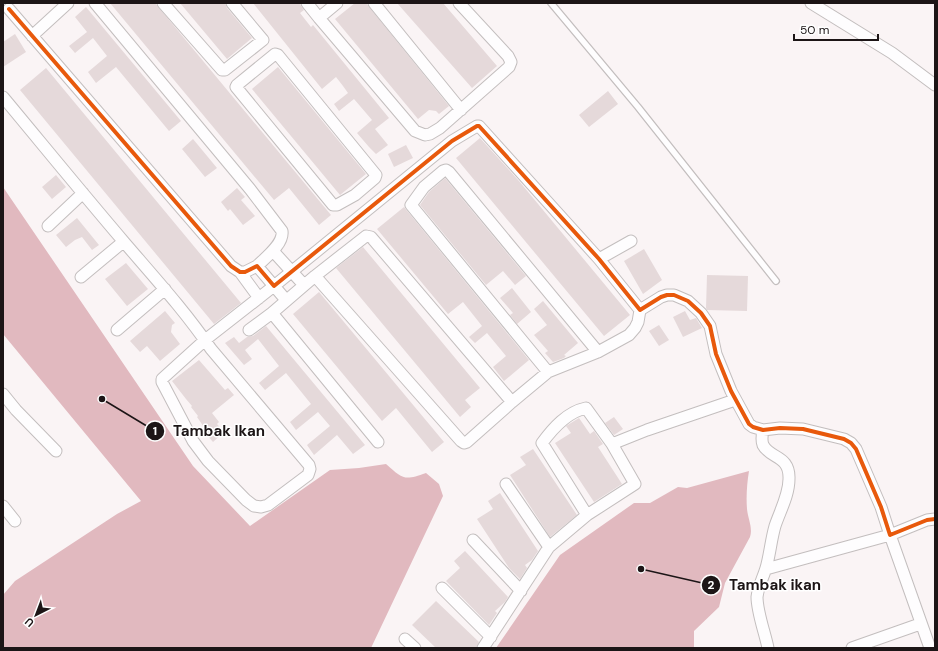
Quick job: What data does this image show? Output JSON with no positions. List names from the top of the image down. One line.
{"places":["Tambak Ikan","Tambak ikan"],"scale_bar":"50 m","north":"bottom left"}
